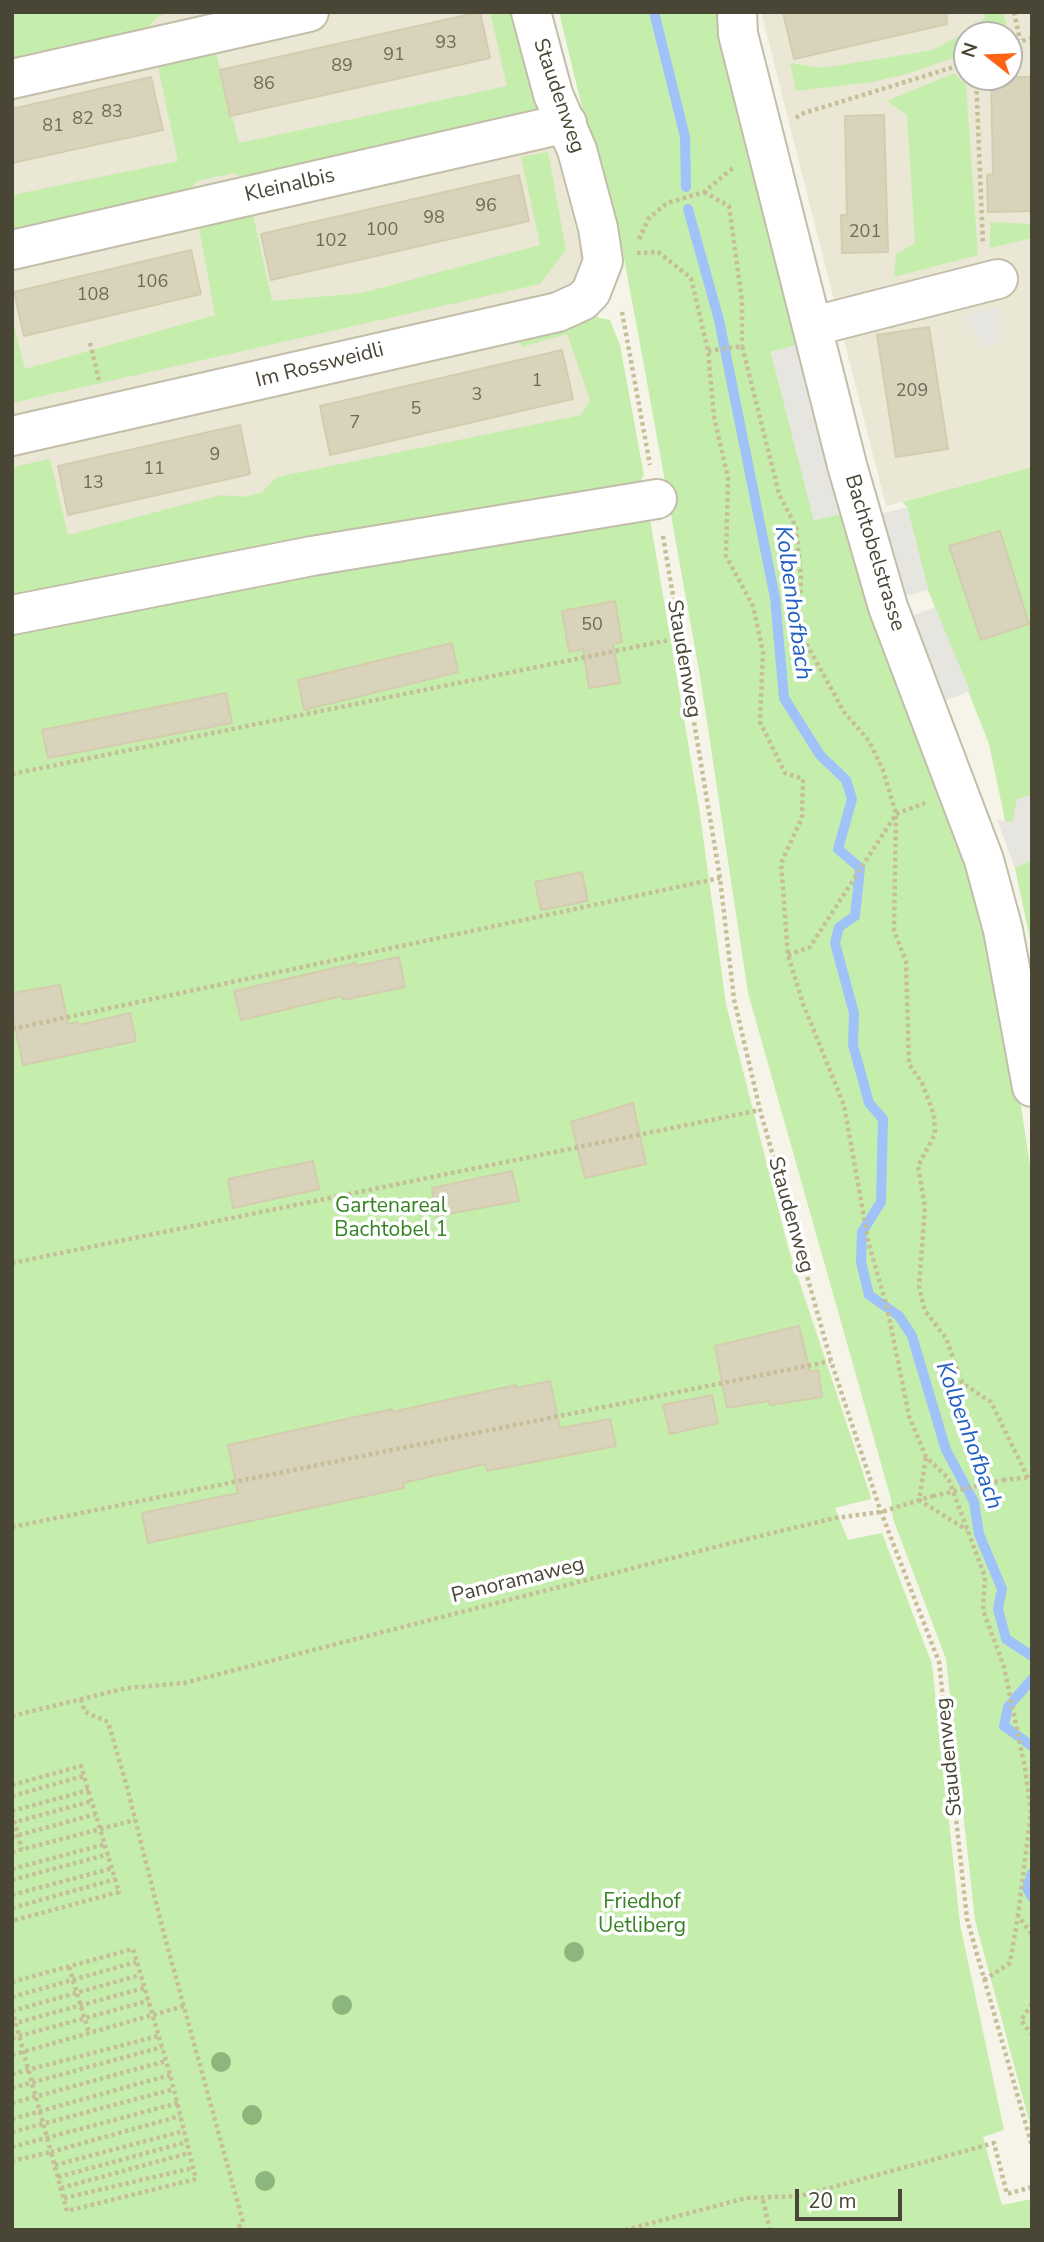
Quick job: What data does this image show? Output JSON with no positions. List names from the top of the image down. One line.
{"streets":{"street":["Staudenweg","Kleinalbis","Im Rossweidli","Bachtobelstrasse"],"path":["Panoramaweg"]},"crossings":[["Staudenweg","Kleinalbis"],["Staudenweg","Im Rossweidli"],["Staudenweg","Panoramaweg"]],"water":["Kolbenhofbach"],"parks":["Gartenareal Bachtobel 1","Friedhof Uetliberg"],"house_numbers":["93","91","89","86","83","82","81","96","98","100","201","102","106","108","1","209","3","5","7","9","11","13","50"],"scale_bar":"20 m","north":"left"}
